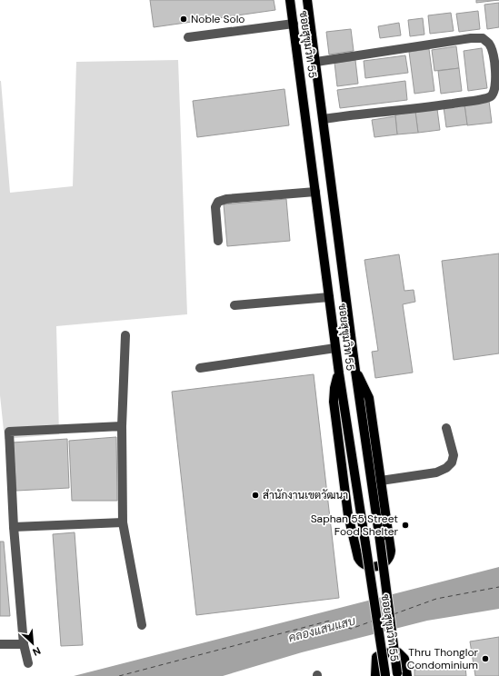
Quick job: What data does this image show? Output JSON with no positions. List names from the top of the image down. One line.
{"streets":{"main road":["ซอยสุขุมวิท 55"]},"water":["คลองแสนแสบ"],"places":["Noble Solo","สำนักงานเขตวัฒนา","Saphan 55 Street Food Shelter","Thru Thonglor Condominium"],"north":"bottom right"}
